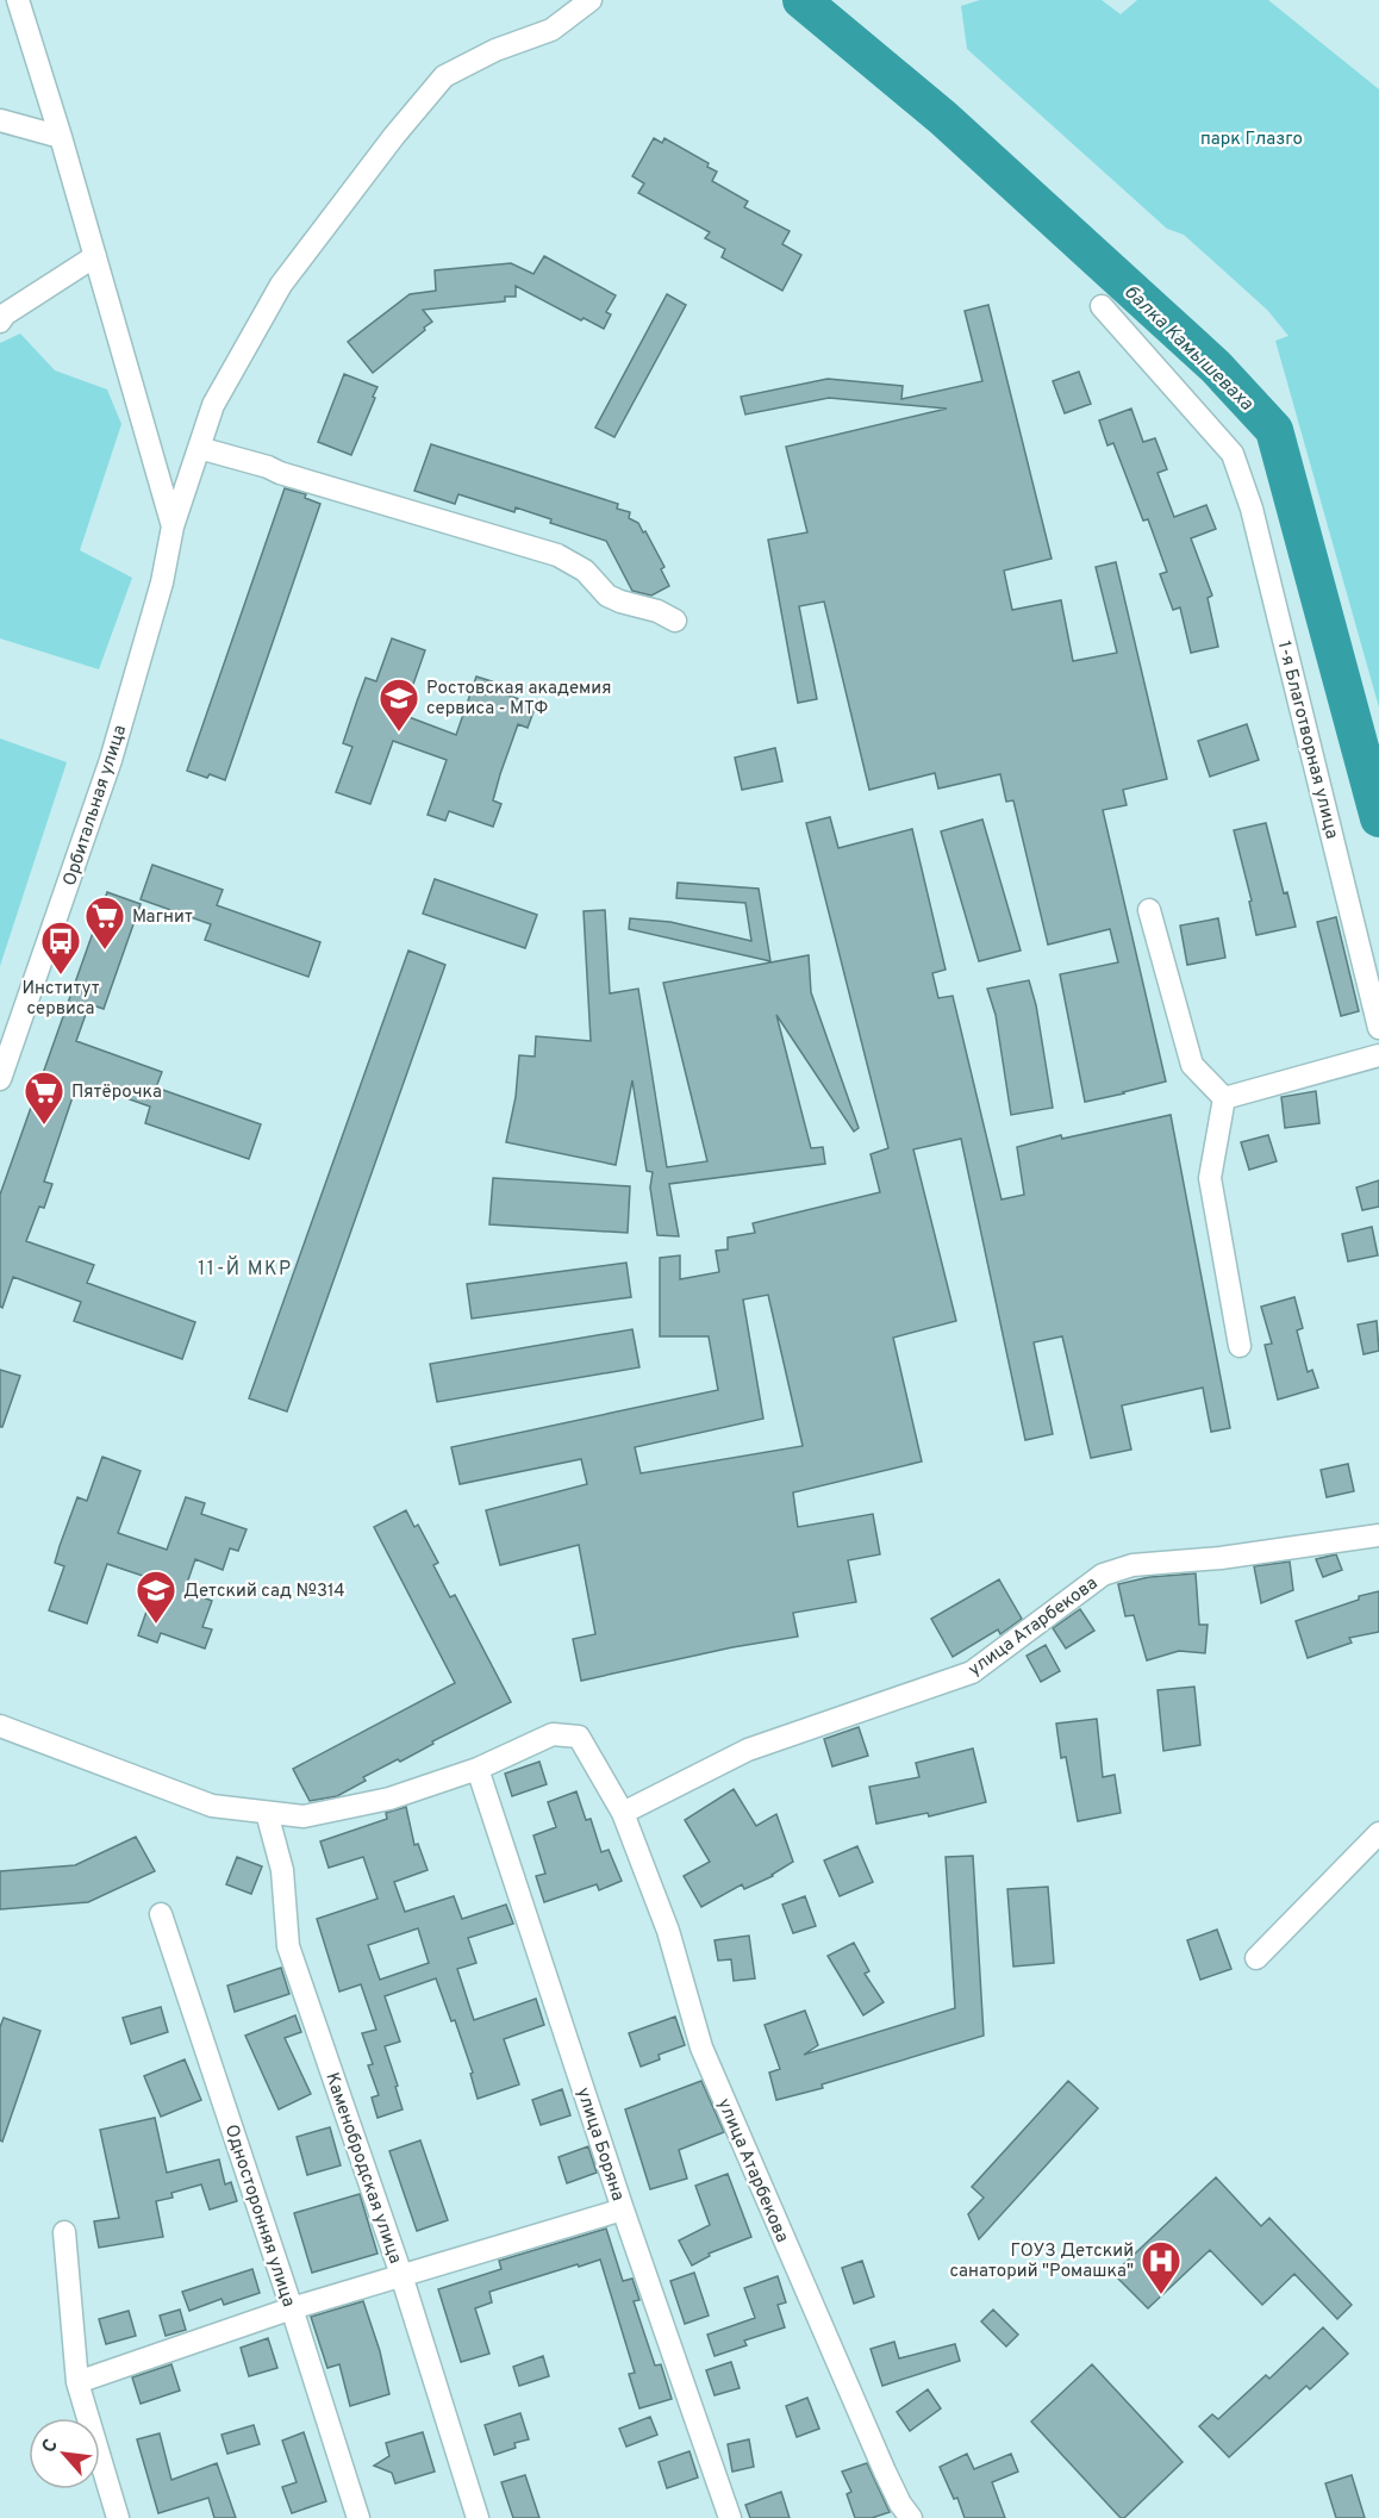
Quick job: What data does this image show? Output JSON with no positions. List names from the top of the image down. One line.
{"streets":{"street":["1-я Благотворная улица","Орбитальная улица","улица Атарбекова","улица Боряна","Каменобродская улица","Односторонняя улица"]},"crossings":[["улица Атарбекова","улица Боряна"]],"districts":["11-Й МКР"],"water":["балка Камышеваха"],"parks":["парк Глазго"],"places":{"school or university":["Ростовская академия сервиса - МТФ","Детский сад №314"],"supermarket":["Магнит","Пятёрочка"],"bus stop":["Институт сервиса"],"hospital":["ГОУЗ Детский санаторий \"Ромашка\""]},"north":"top left"}
